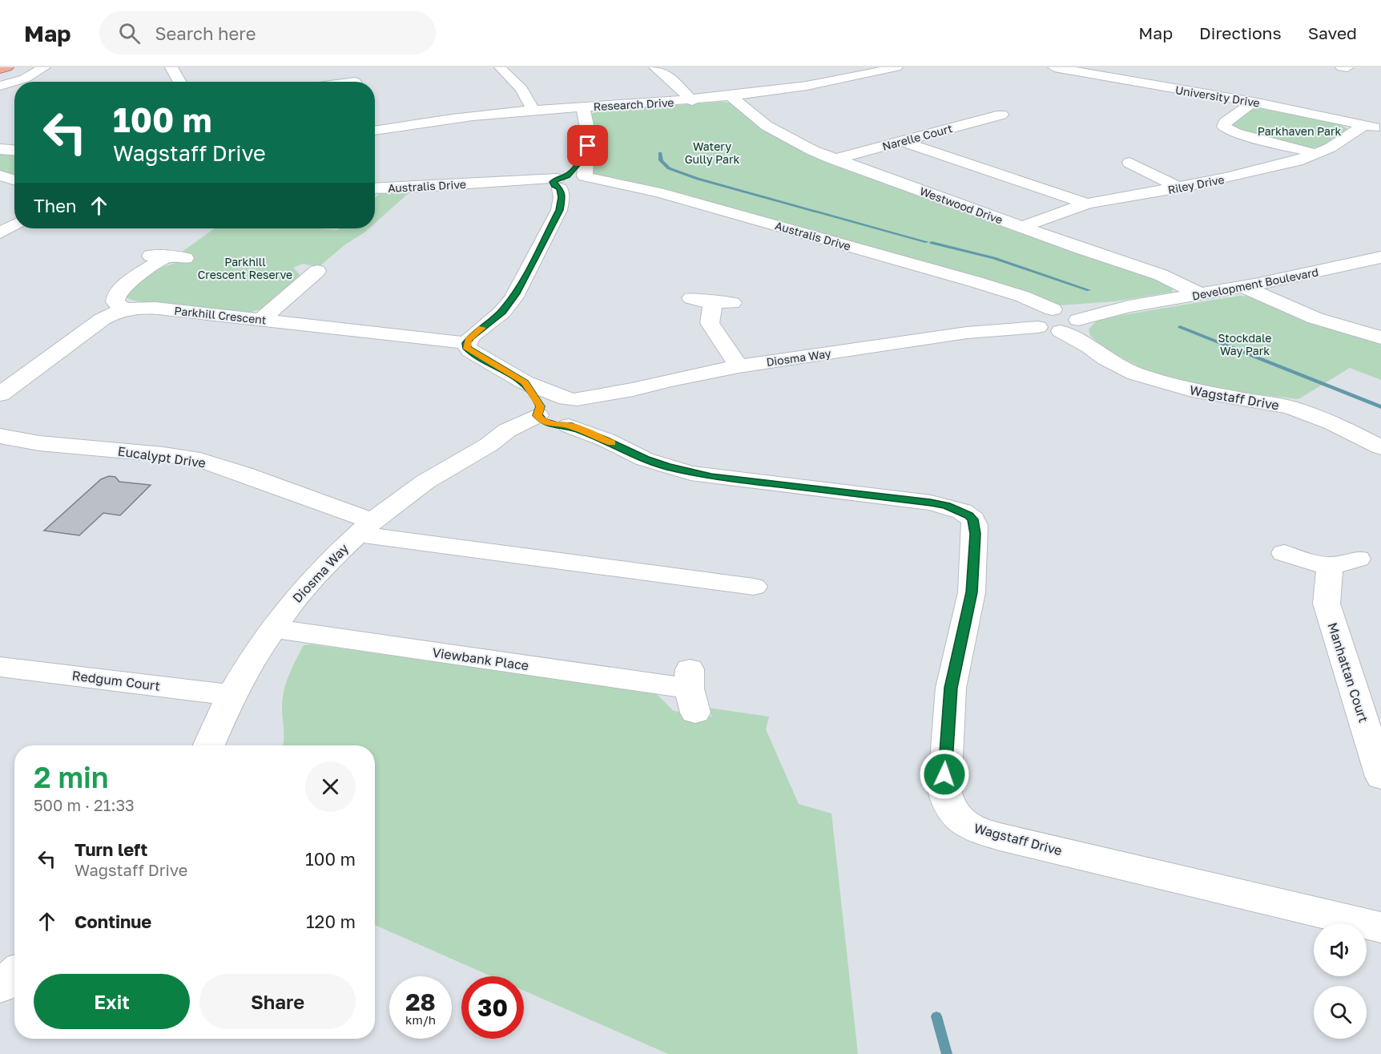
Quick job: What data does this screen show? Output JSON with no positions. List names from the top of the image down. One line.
{"streets":{"street":["University Drive","Research Drive","Narelle Court","Riley Drive","Australis Drive","Westwood Drive","Development Boulevard","Parkhill Crescent","Diosma Way","Wagstaff Drive","Eucalypt Drive","Viewbank Place","Manhattan Court","Redgum Court"]},"crossings":[["University Drive","Riley Drive"],["Research Drive","Westwood Drive"],["Narelle Court","Westwood Drive"],["Riley Drive","Westwood Drive"],["Australis Drive","Development Boulevard"],["Australis Drive","Diosma Way"],["Australis Drive","Wagstaff Drive"],["Westwood Drive","Development Boulevard"],["Development Boulevard","Diosma Way"],["Development Boulevard","Wagstaff Drive"],["Diosma Way","Wagstaff Drive"],["Diosma Way","Eucalypt Drive"],["Diosma Way","Viewbank Place"],["Diosma Way","Redgum Court"]],"parks":["Parkhaven Park","Watery Gully Park","Parkhill Crescent Reserve","Stockdale Way Park"],"page":{"header":"Map","search":"Search here","nav":["Map","Directions","Saved"],"turn":["100 m","Wagstaff Drive"],"then":"Then","heading":["2 min","500 m · 21:33"],"list":[{"name":"Turn left","note":"Wagstaff Drive","value":"100 m"},{"name":"Continue","value":"120 m"}],"buttons":["Exit","Share"],"speed":"28 km/h","limit":"30"}}
